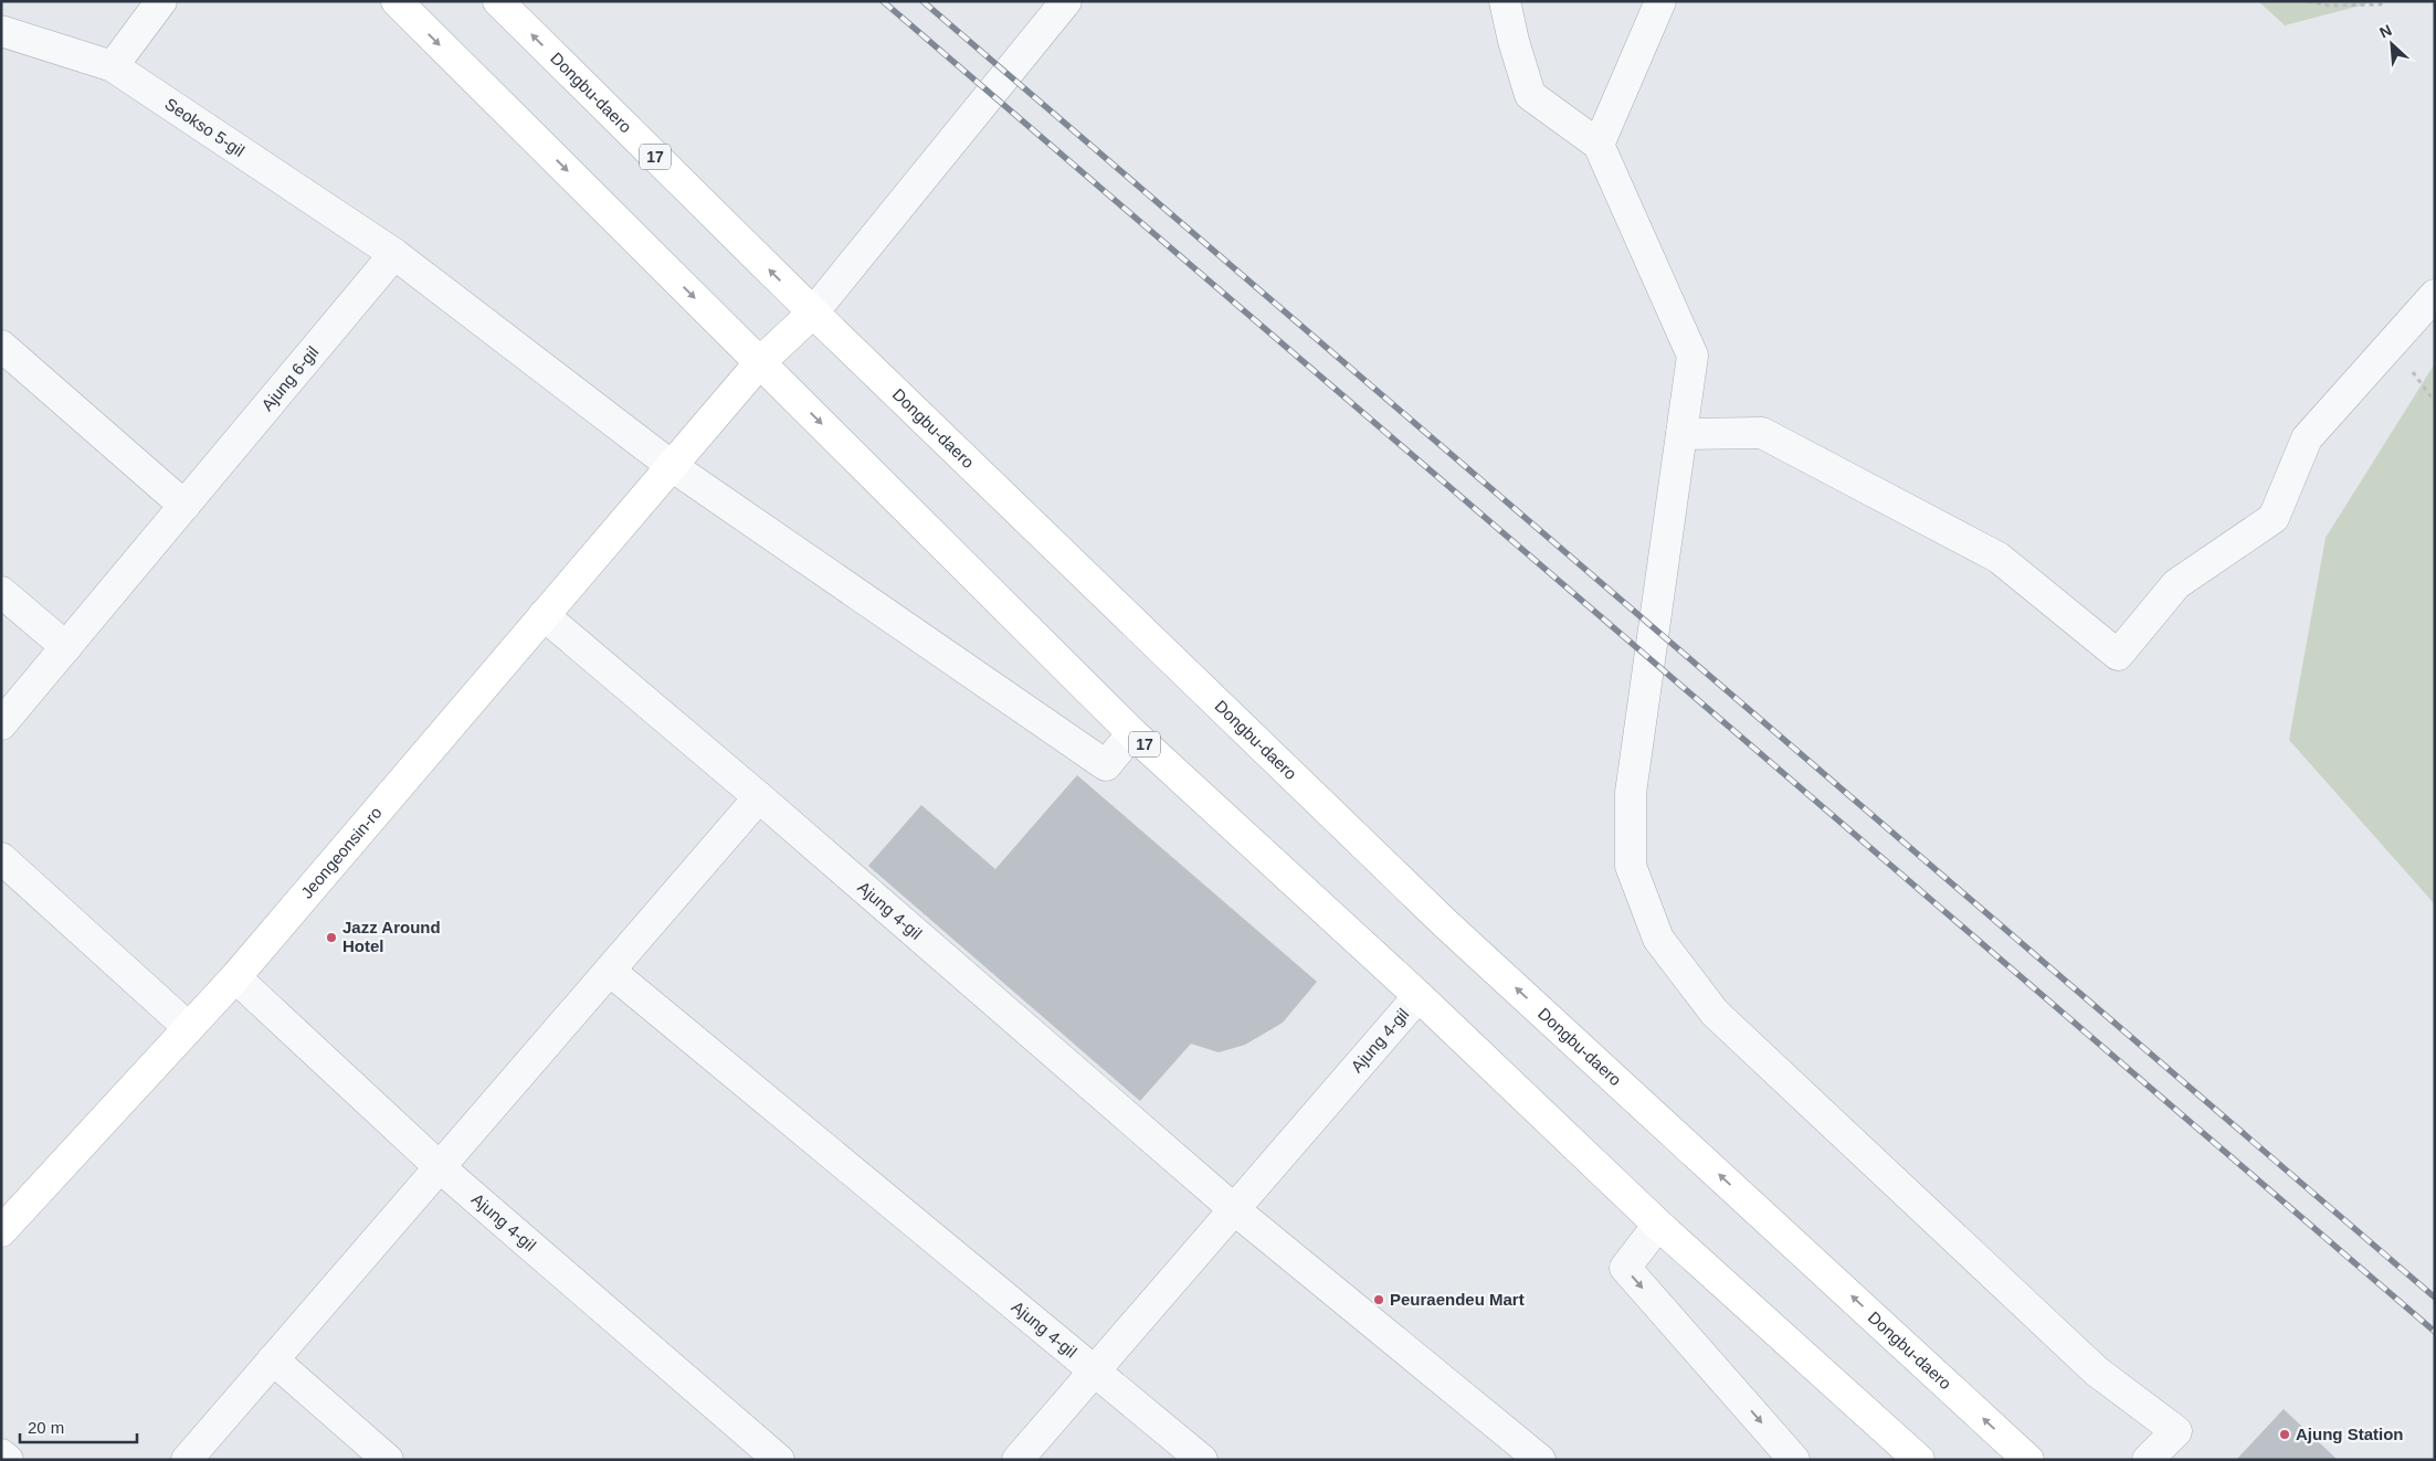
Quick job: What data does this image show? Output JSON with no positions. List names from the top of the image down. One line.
{"streets":{"main road":["Dongbu-daero","17","Jeongeonsin-ro"],"street":["Seokso 5-gil","Ajung 6-gil","Ajung 4-gil"]},"crossings":[["Dongbu-daero","Jeongeonsin-ro"],["Seokso 5-gil","17"],["Seokso 5-gil","Ajung 6-gil"],["Seokso 5-gil","Jeongeonsin-ro"],["17","Jeongeonsin-ro"],["17","Ajung 4-gil"],["Jeongeonsin-ro","Ajung 4-gil"]],"places":["Jazz Around Hotel","Peuraendeu Mart","Ajung Station"],"scale_bar":"20 m","north":"top left"}
